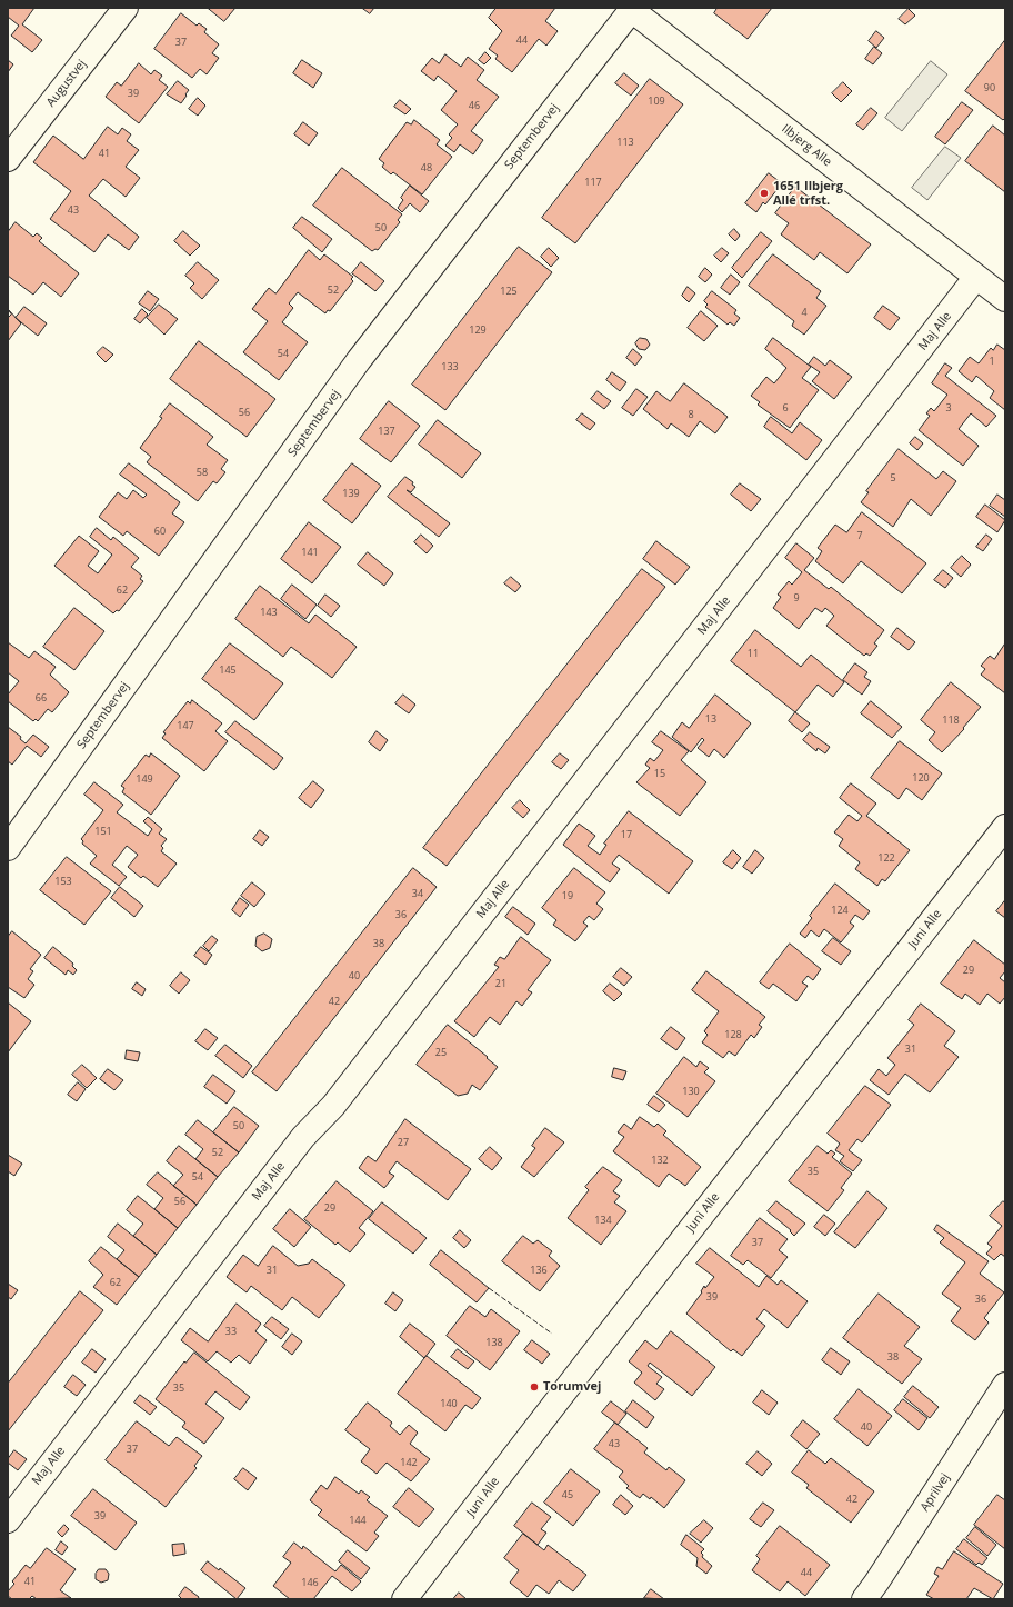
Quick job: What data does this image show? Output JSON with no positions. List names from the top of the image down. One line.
{"streets":{"street":["Augustvej","Septembervej","Ilbjerg Alle","Maj Alle","Juni Alle","Aprilvej"]},"crossings":[["Septembervej","Ilbjerg Alle"],["Ilbjerg Alle","Maj Alle"]],"places":["1651 Ilbjerg Allé trfst.","Torumvej"],"house_numbers":["44","37","90","39","109","46","113","41","48","117","43","50","52","125","4","129","54","1","133","6","3","56","8","137","58","5","139","60","7","141","62","9","143","11","145","66","13","118","147","15","120","149","151","17","122","153","34","19","124","36","38","29","40","21","42","128","31","25","130","50","27","52","132","35","54","56","29","134","37","31","136","62","39","36","33","138","38","35","140","40","43","37","142","45","42","39","144","44","41","146"]}
